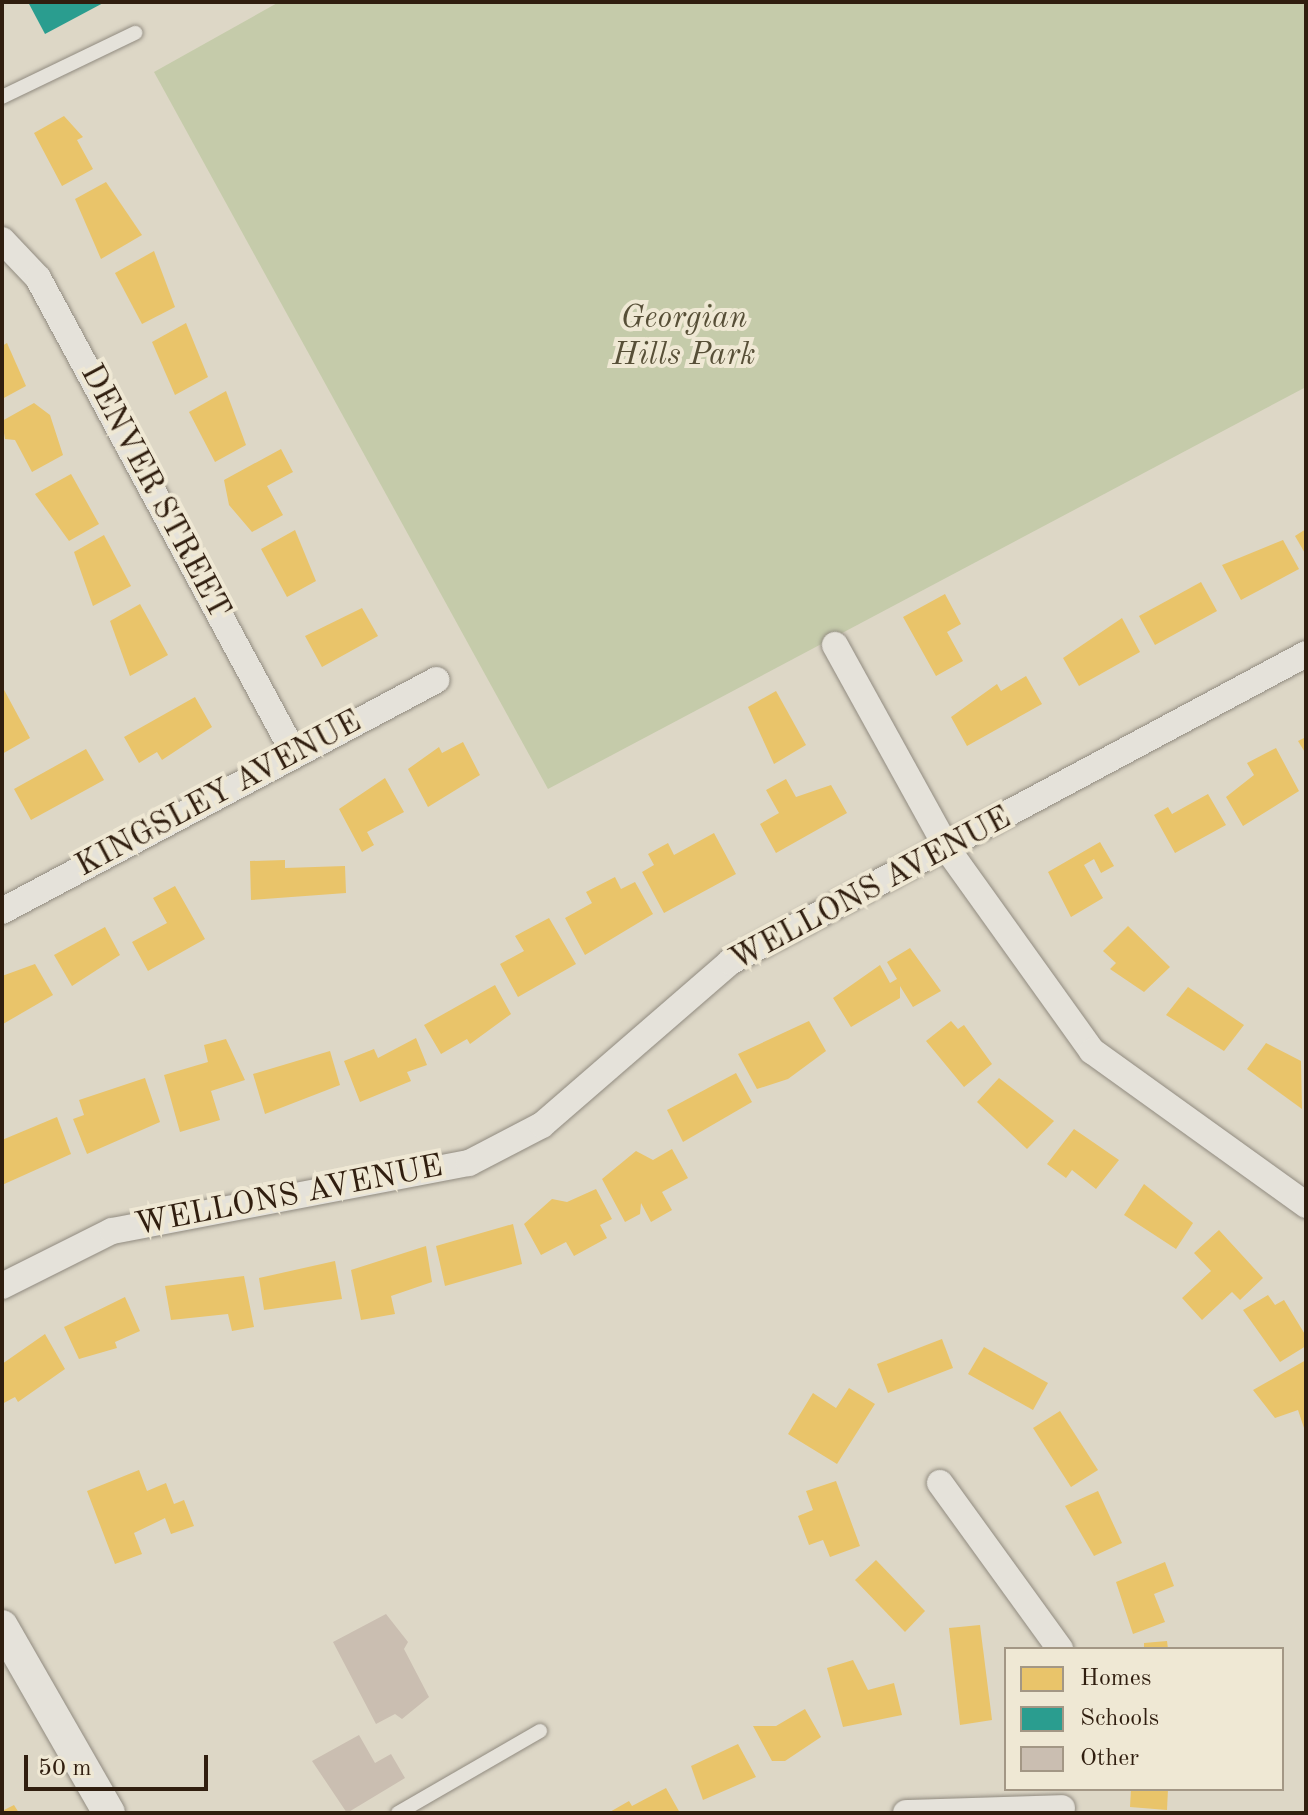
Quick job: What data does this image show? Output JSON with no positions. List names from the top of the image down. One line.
{"streets":{"street":["DENVER STREET","KINGSLEY AVENUE","WELLONS AVENUE"]},"crossings":[["DENVER STREET","KINGSLEY AVENUE"]],"parks":["Georgian Hills Park"],"legend":["Homes","Schools","Other"],"scale_bar":"50 m"}
